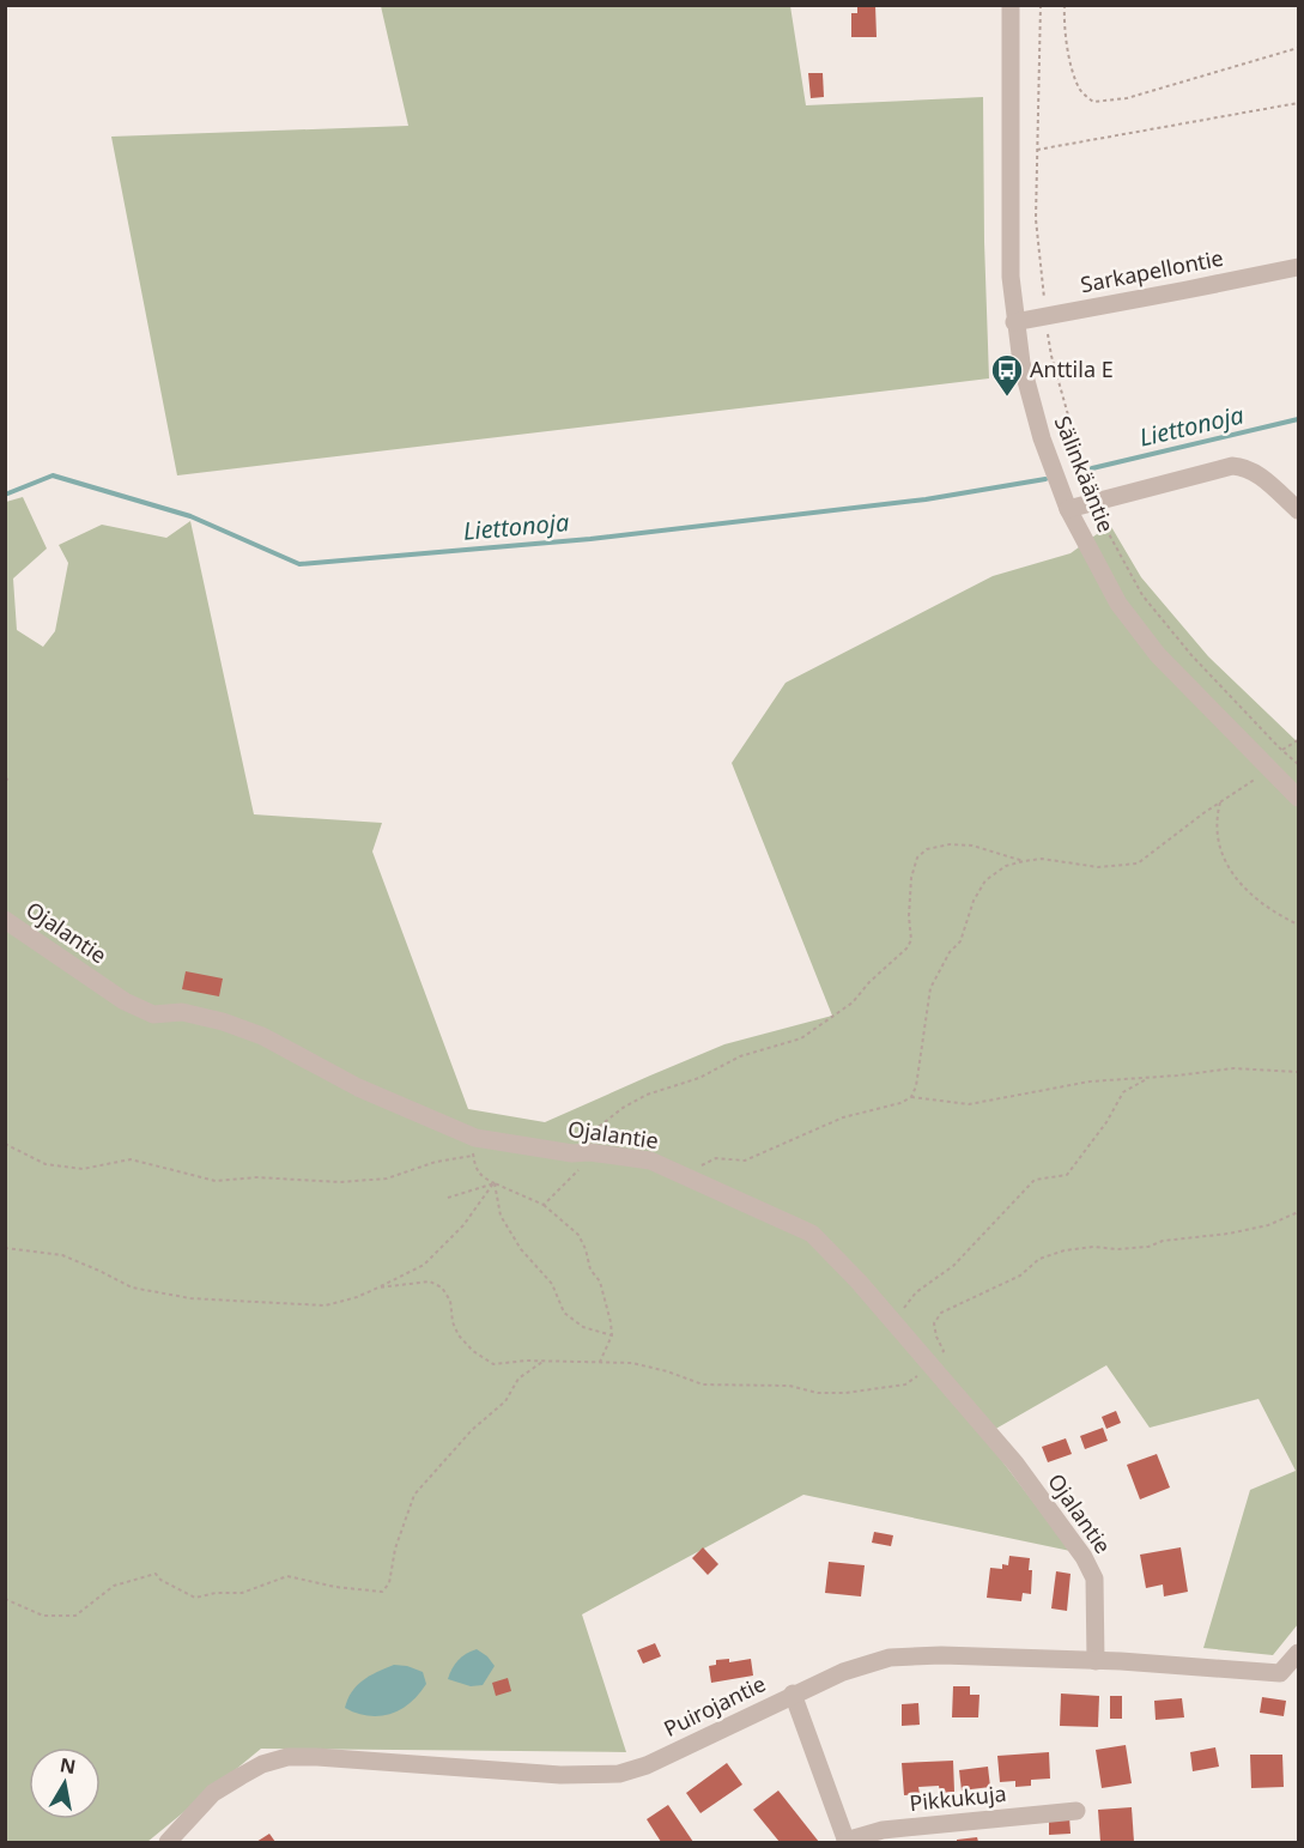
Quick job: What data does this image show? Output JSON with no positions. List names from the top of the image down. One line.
{"streets":{"street":["Sarkapellontie","Sälinkääntie","Ojalantie","Puirojantie","Pikkukuja"]},"crossings":[["Sarkapellontie","Sälinkääntie"],["Ojalantie","Puirojantie"]],"water":["Liettonoja"],"places":{"bus stop":["Anttila E"]},"north":"top"}
